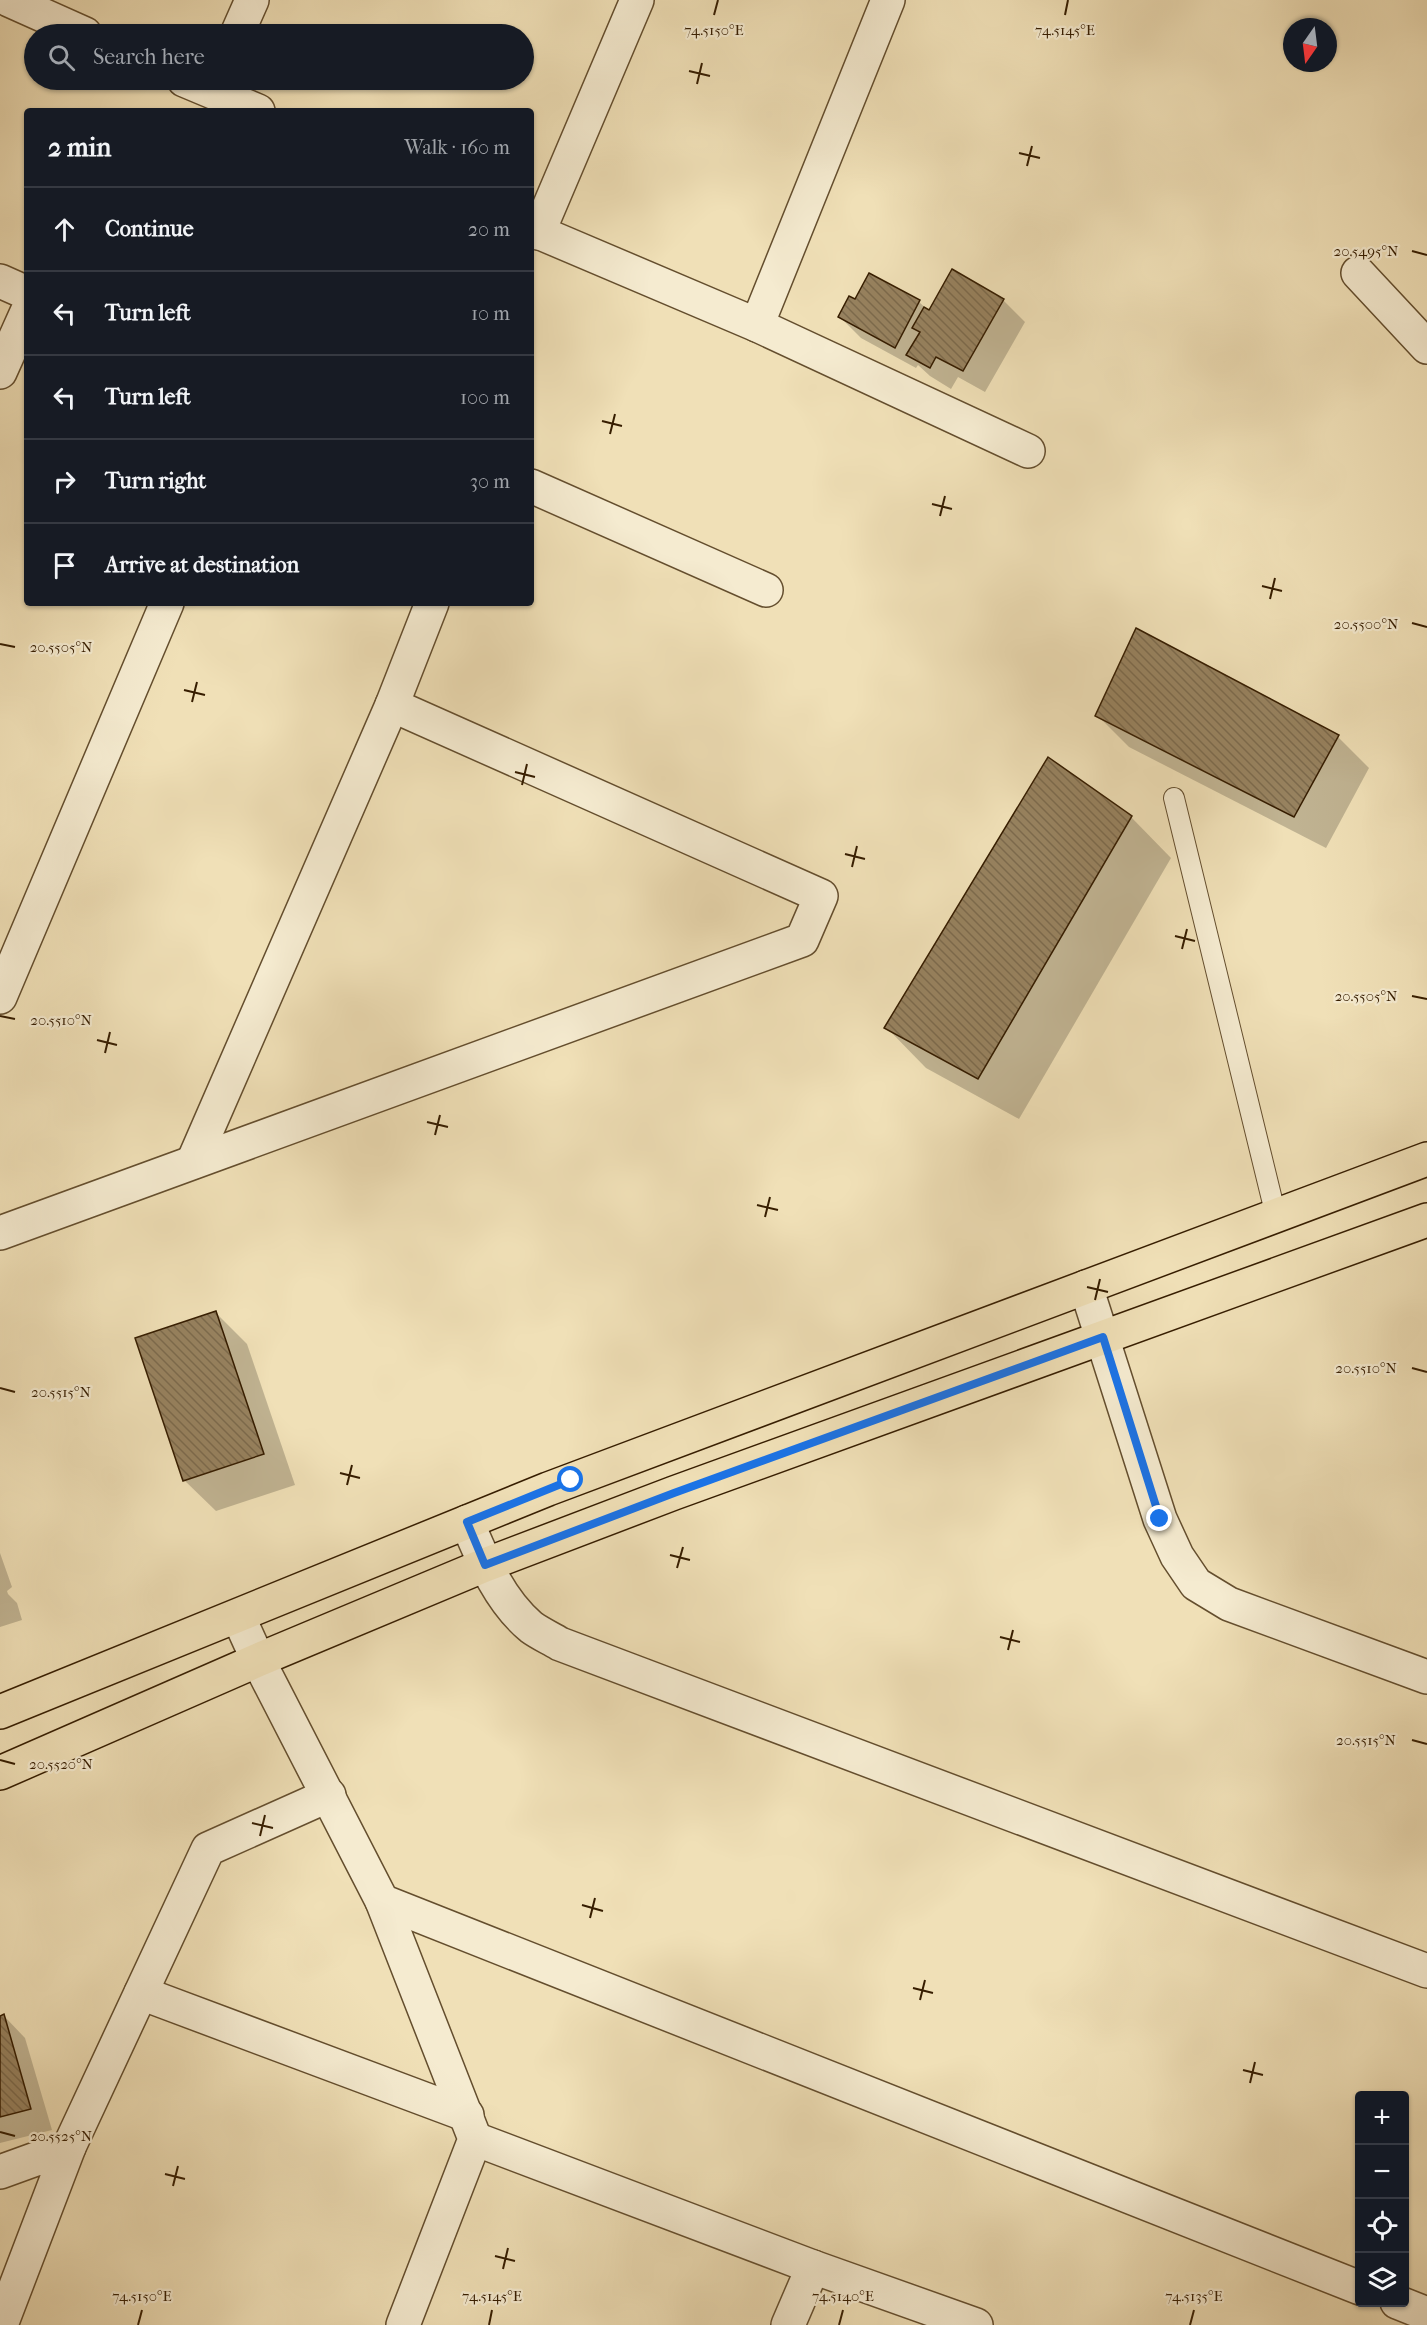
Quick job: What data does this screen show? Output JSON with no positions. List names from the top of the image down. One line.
{"north":"bottom","page":{"search":"Search here","heading":["2 min","Walk · 160 m"],"list":[["Continue","20 m"],["Turn left","10 m"],["Turn left","100 m"],["Turn right","30 m"],"Arrive at destination"],"map_buttons":["+","−"]},"coordinates":["74.5150°E","74.5145°E","20.5495°N","20.5500°N","20.5505°N","20.5510°N","20.5515°N","20.5520°N","20.5525°N","74.5140°E","74.5135°E"]}
